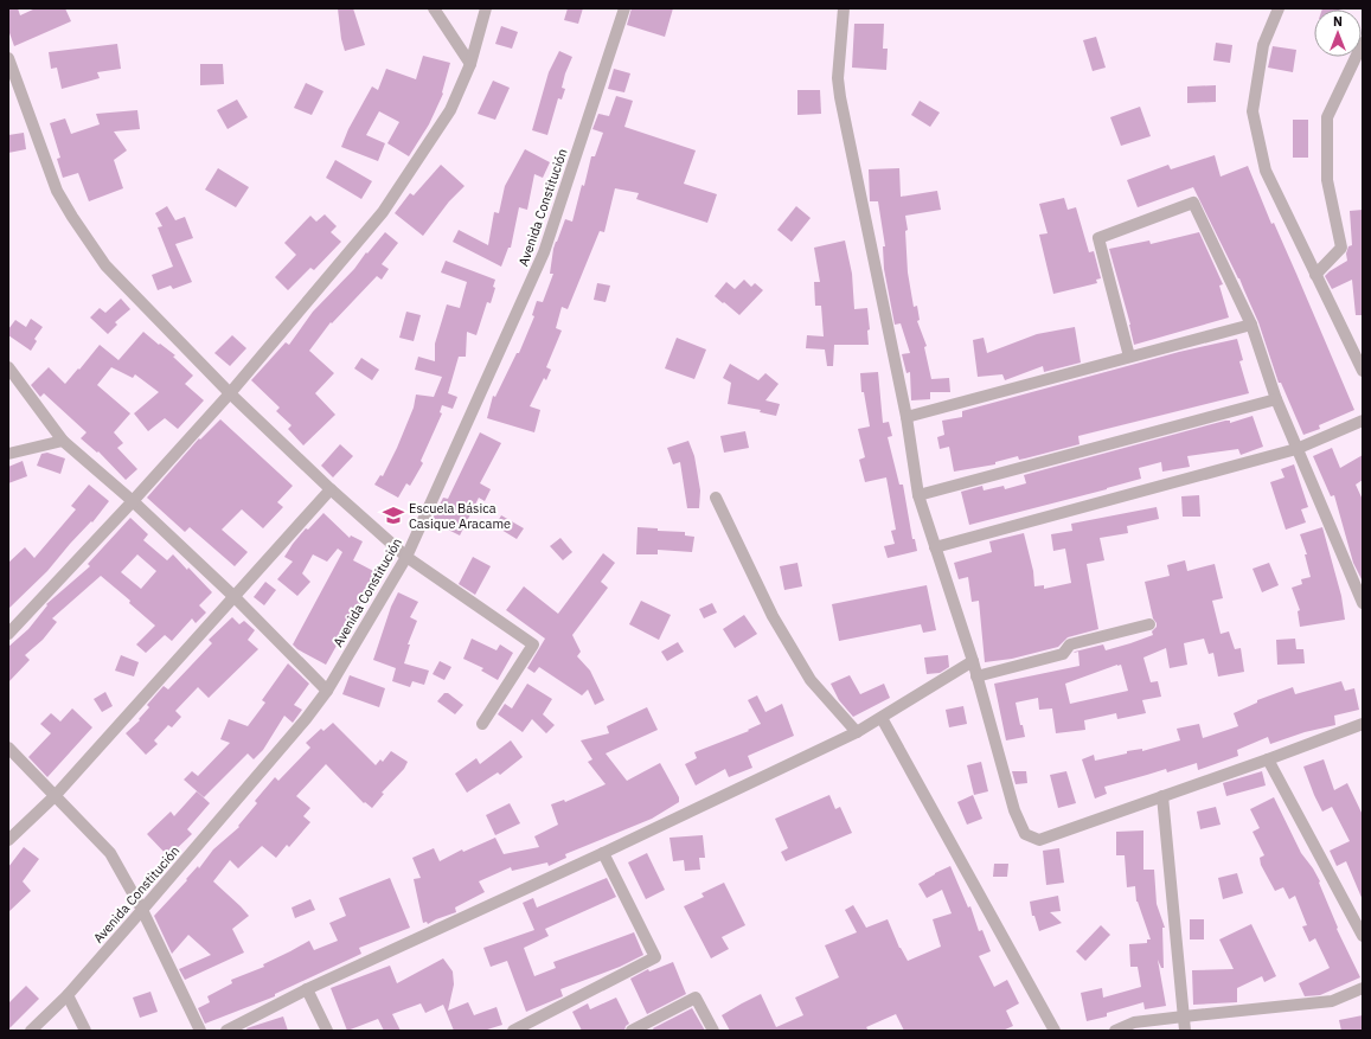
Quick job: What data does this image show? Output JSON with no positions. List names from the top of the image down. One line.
{"streets":{"street":["Avenida Constitución"]},"places":{"school or university":["Escuela Básica Casique Aracame"]},"north":"top"}
